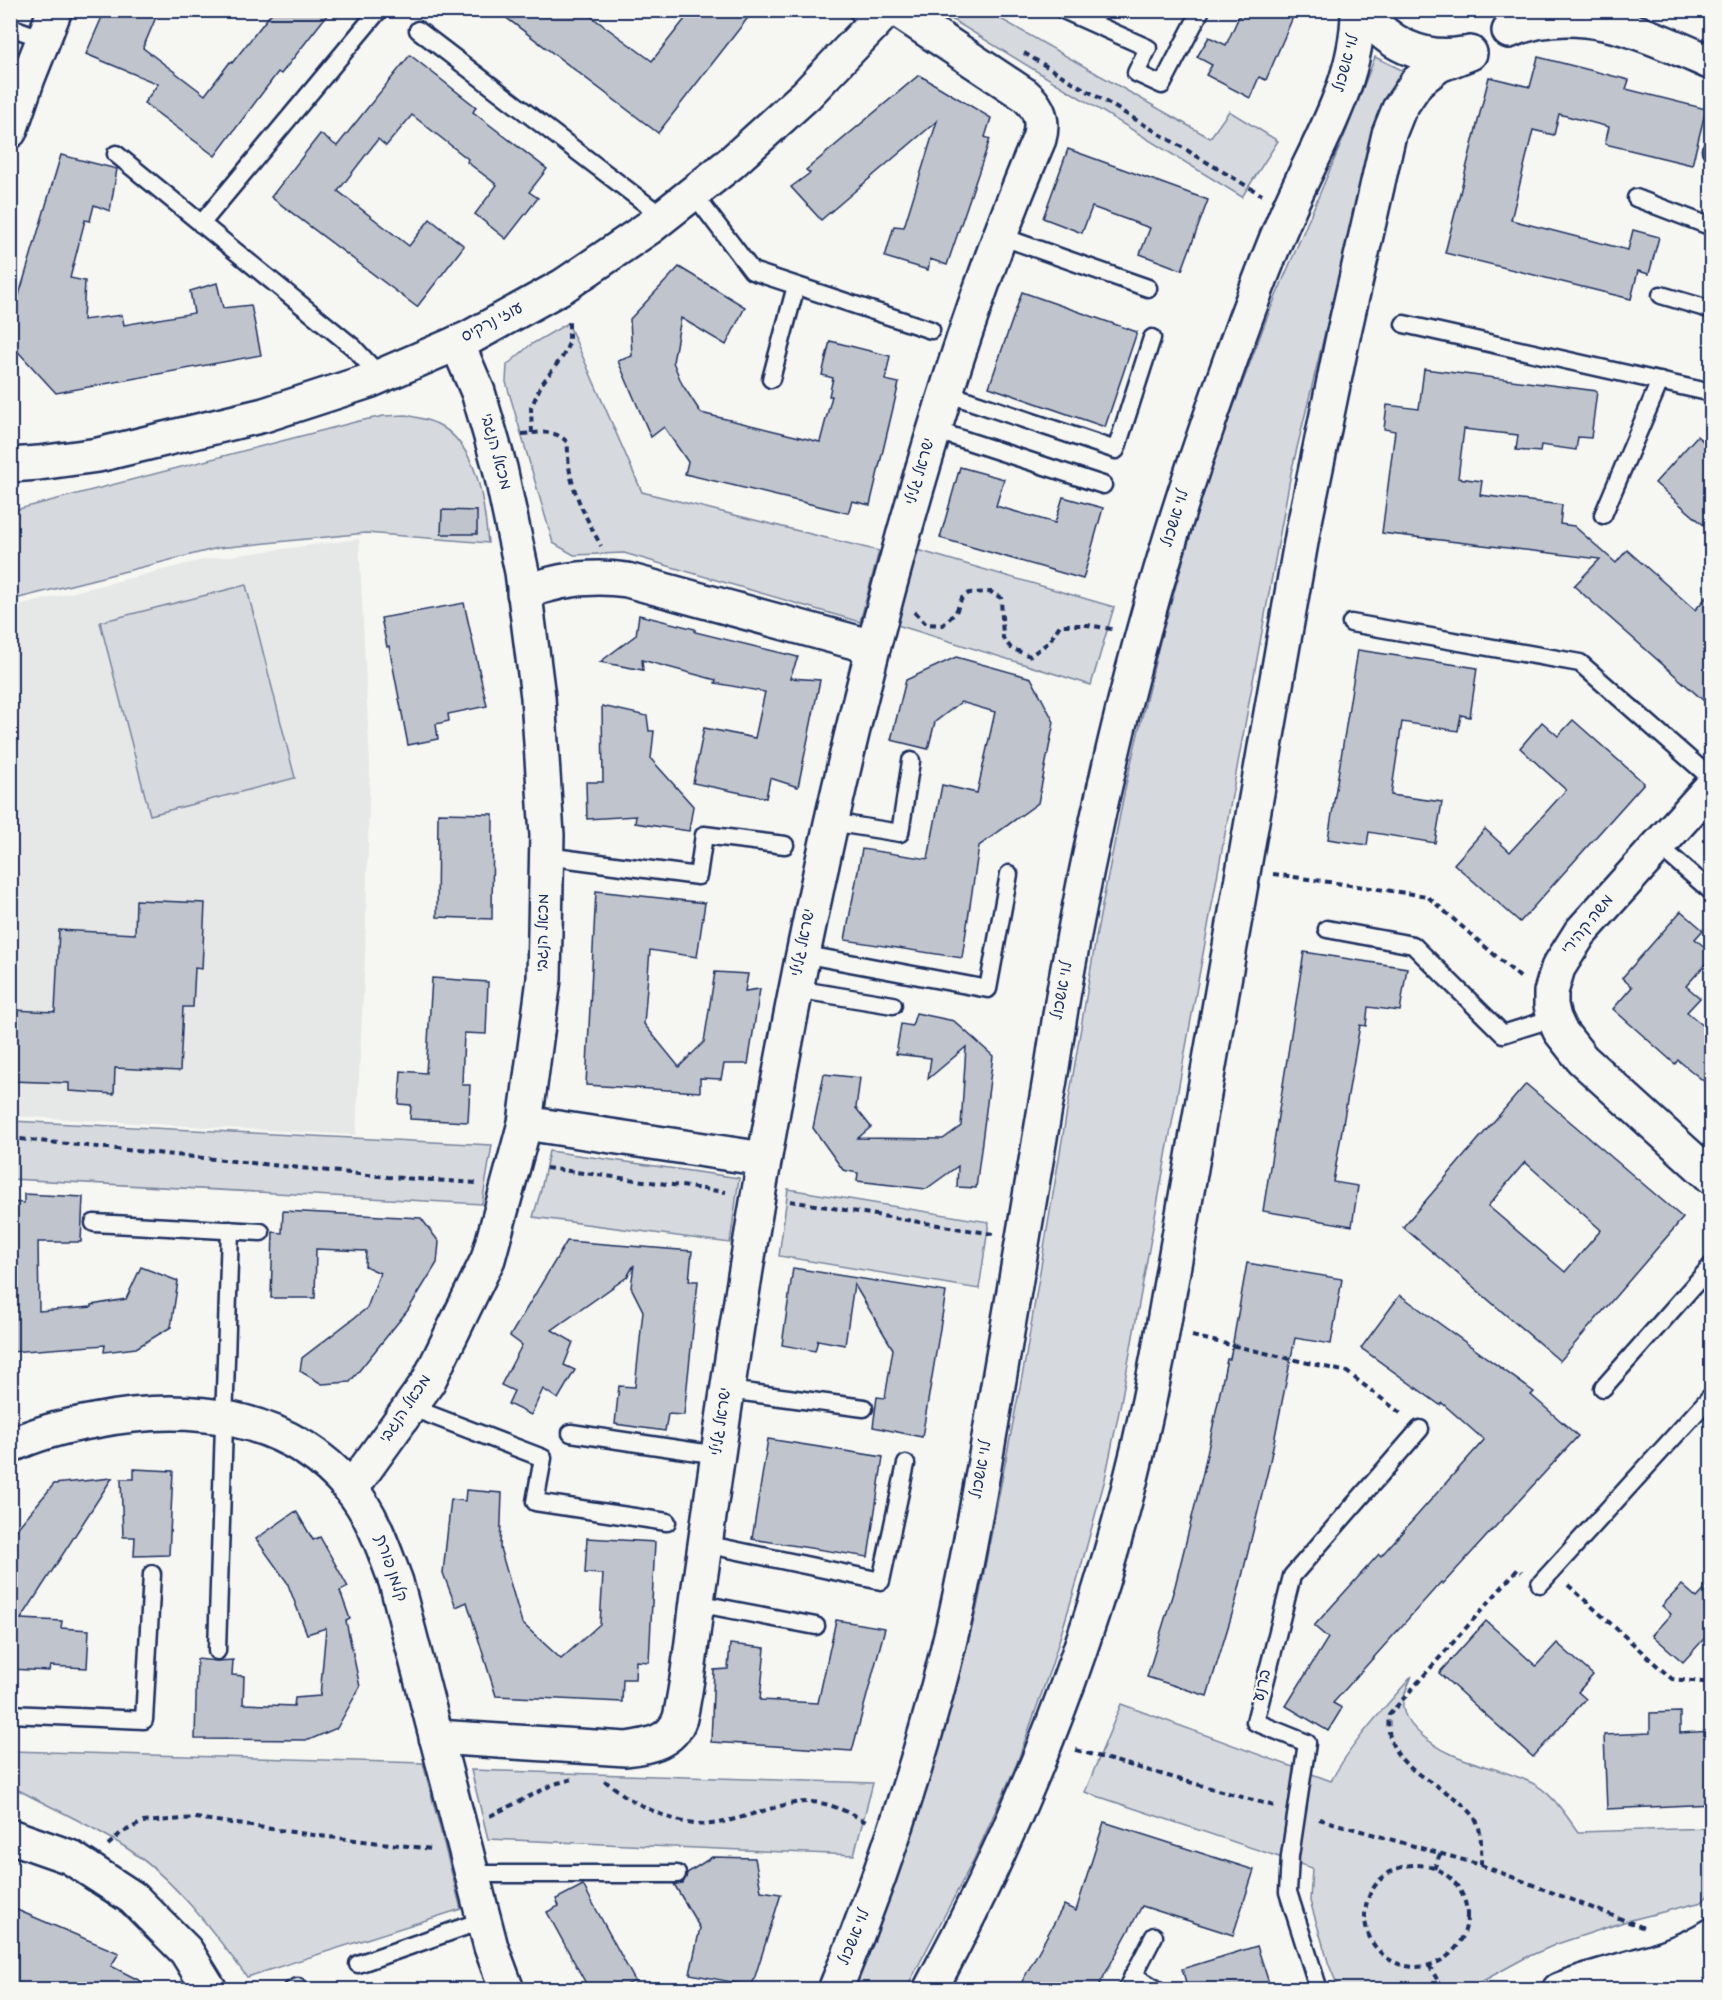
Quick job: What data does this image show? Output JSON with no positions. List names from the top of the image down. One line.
{"streets":{"street":["לוי אשכול","עוזי נרקיס","מכאל הנגבי","ישראל גלילי","משה קהירי","קלמן פורת"],"lane":["ברנע"]},"crossings":[["עוזי נרקיס","מכאל הנגבי"],["עוזי נרקיס","ישראל גלילי"],["מכאל הנגבי","קלמן פורת"],["ישראל גלילי","קלמן פורת"]]}
